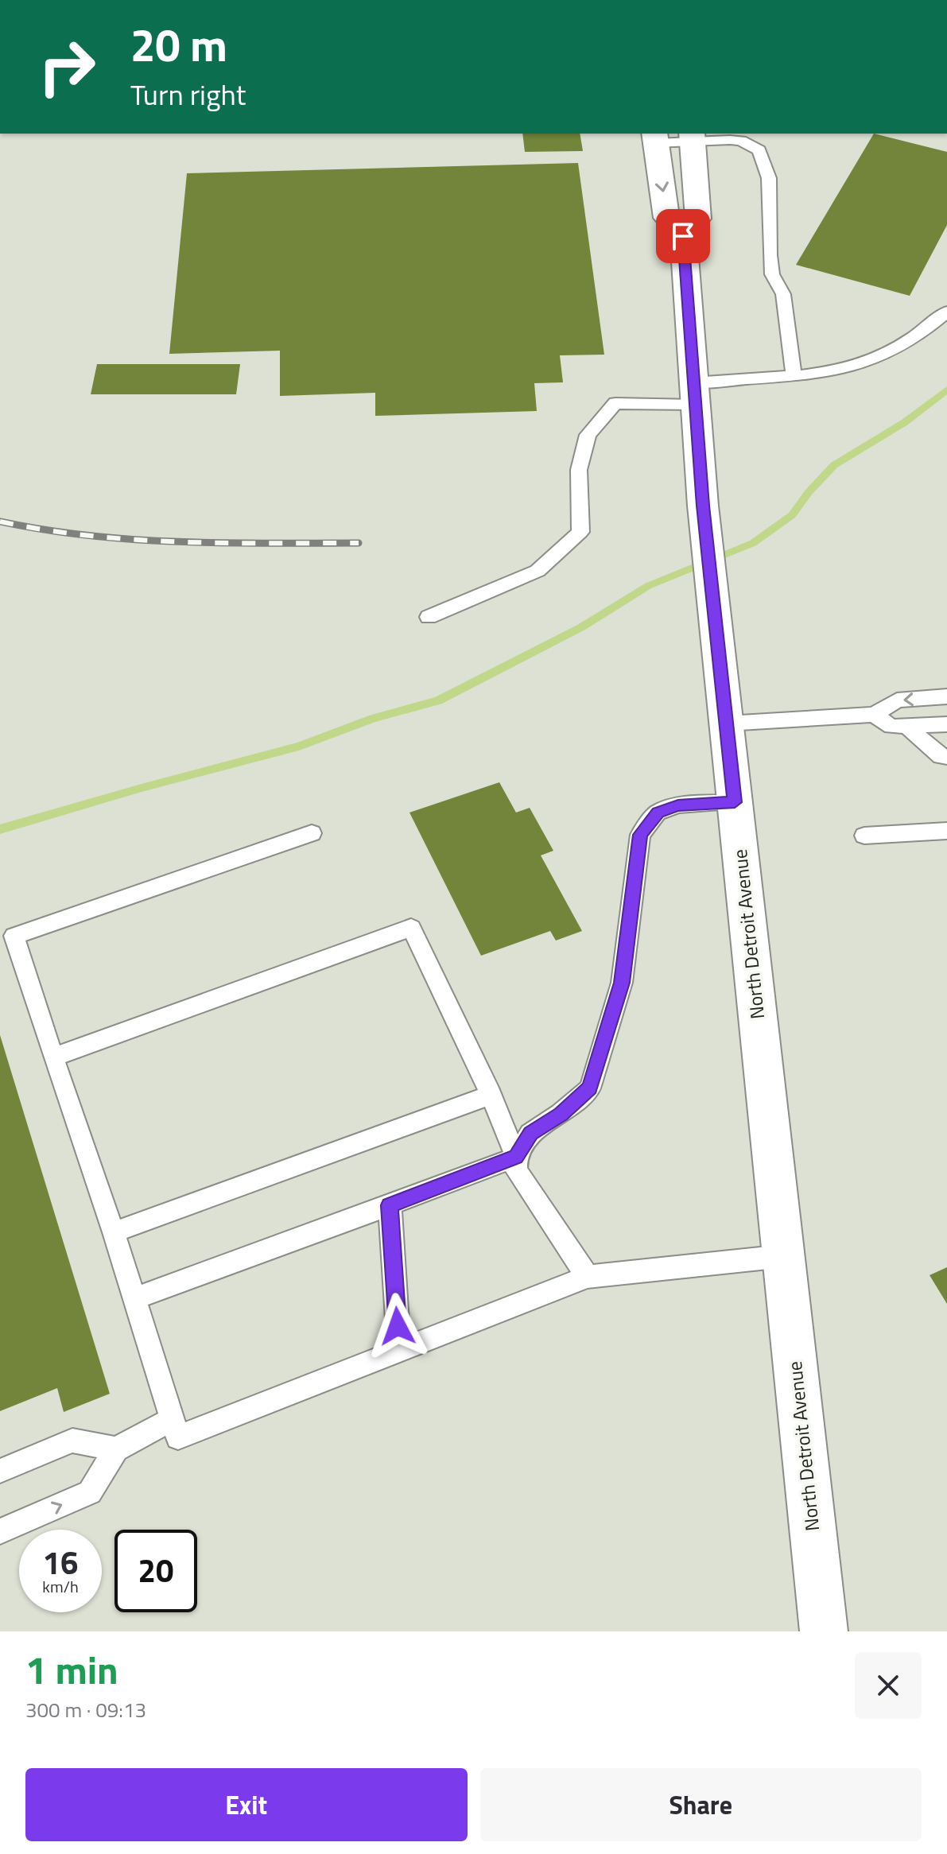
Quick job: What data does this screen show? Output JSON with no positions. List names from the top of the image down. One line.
{"streets":{"main road":["North Detroit Avenue"]},"page":{"turn":["20 m","Turn right"],"speed":"16 km/h","limit":"20","heading":["1 min","300 m · 09:13"],"buttons":["Exit","Share"]}}
